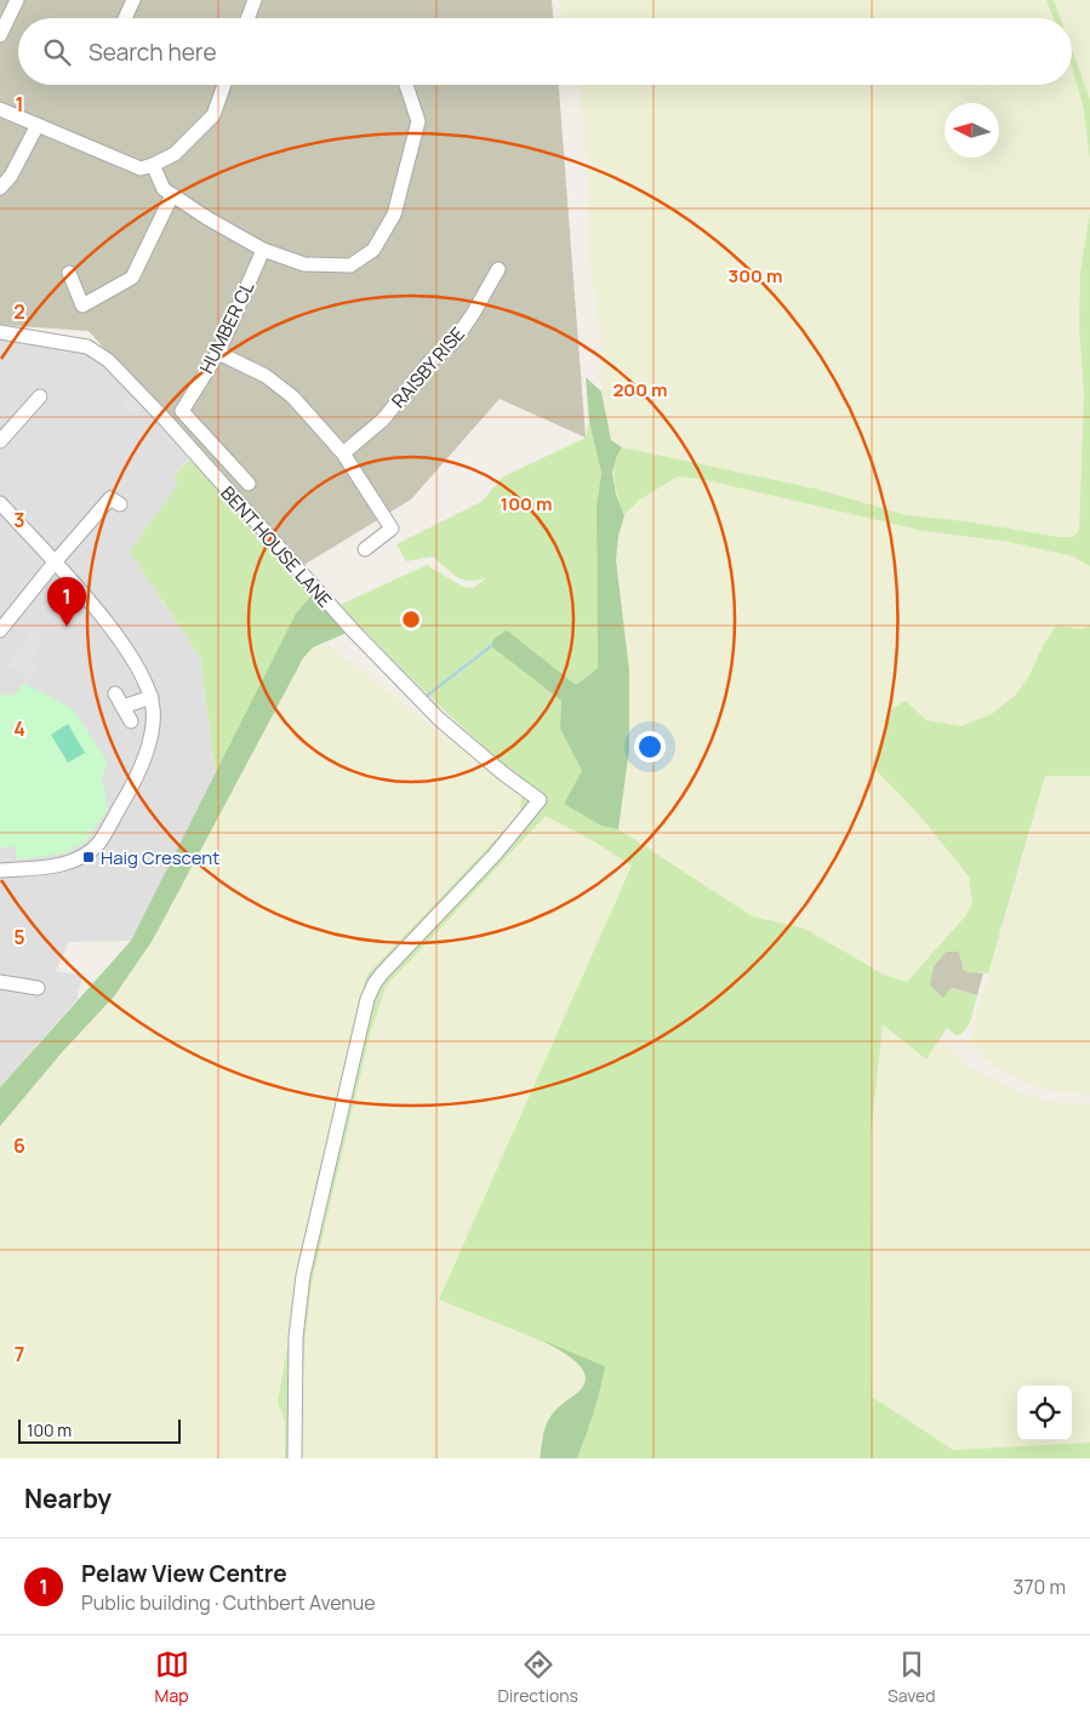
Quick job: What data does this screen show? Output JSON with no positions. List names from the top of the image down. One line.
{"streets":{"street":["HUMBER CL","RAISBY RISE","BENT HOUSE LANE"]},"places":{"transit":["Haig Crescent"]},"scale_bar":"100 m","north":"left","page":{"search":"Search here","pins":"1","scale":"100 m","heading":"Nearby","list":[{"mark":"1","name":"Pelaw View Centre","note":"Public building · Cuthbert Avenue","value":"370 m"}],"nav":["Map","Directions","Saved"]},"grid":{"rows":["1","2","3","4","5","6","7"]},"rings":["300 m","200 m","100 m"]}
